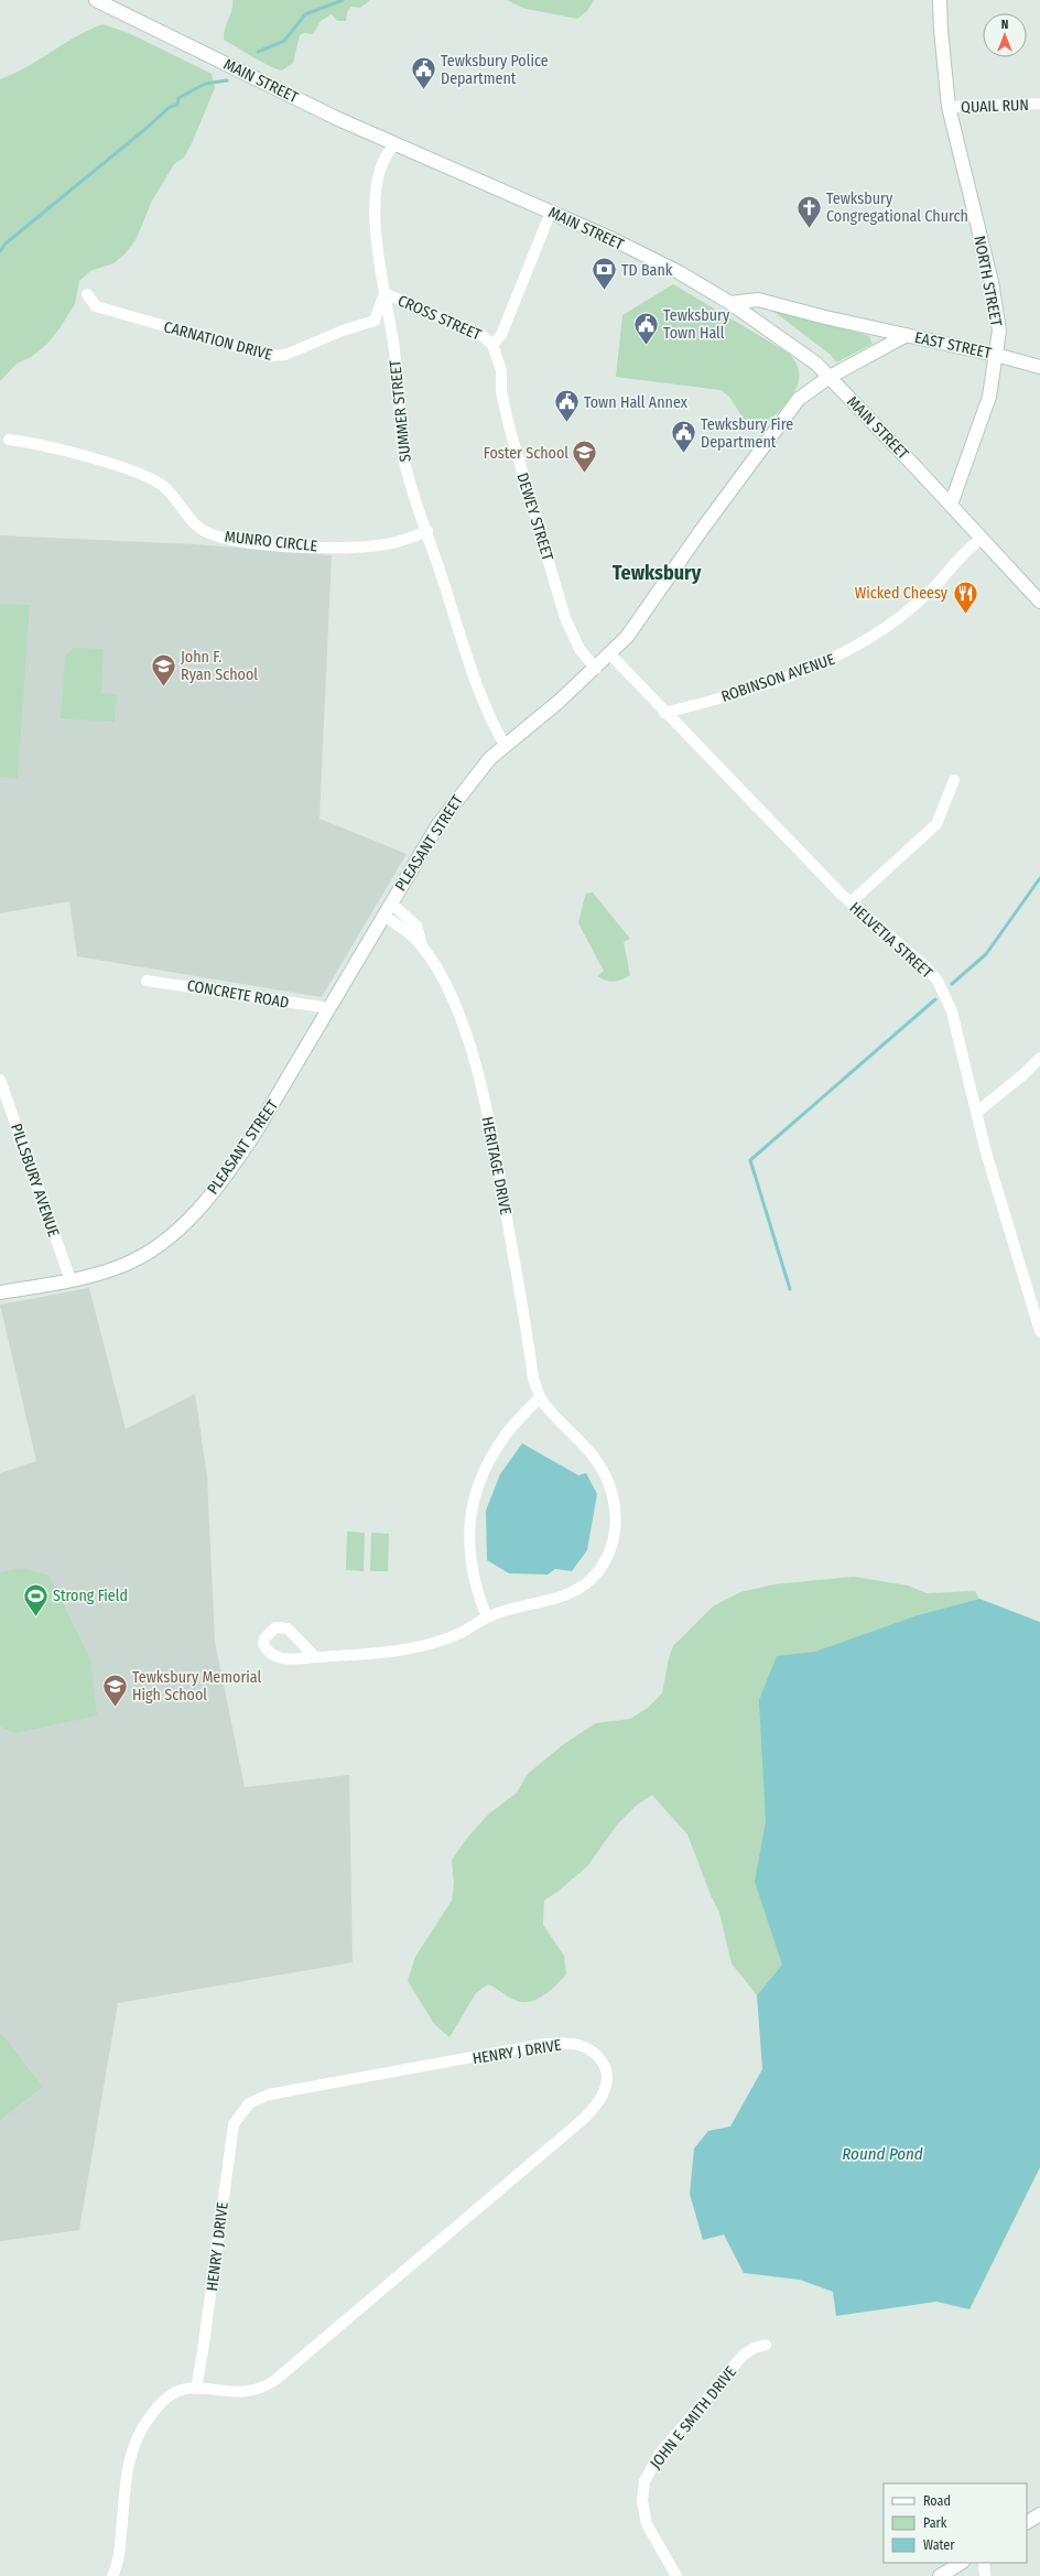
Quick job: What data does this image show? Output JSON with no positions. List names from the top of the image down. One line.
{"streets":{"main road":["MAIN STREET","NORTH STREET","EAST STREET","PLEASANT STREET"],"street":["QUAIL RUN","CROSS STREET","CARNATION DRIVE","SUMMER STREET","DEWEY STREET","MUNRO CIRCLE","ROBINSON AVENUE","HELVETIA STREET","CONCRETE ROAD","HERITAGE DRIVE","PILLSBURY AVENUE","HENRY J DRIVE","JOHN E SMITH DRIVE"]},"crossings":[["MAIN STREET","NORTH STREET"],["MAIN STREET","EAST STREET"],["MAIN STREET","SUMMER STREET"],["MAIN STREET","ROBINSON AVENUE"],["MAIN STREET","PLEASANT STREET"],["QUAIL RUN","NORTH STREET"],["NORTH STREET","EAST STREET"],["CROSS STREET","CARNATION DRIVE"],["CROSS STREET","SUMMER STREET"],["CROSS STREET","DEWEY STREET"],["CARNATION DRIVE","SUMMER STREET"],["EAST STREET","PLEASANT STREET"],["SUMMER STREET","MUNRO CIRCLE"],["SUMMER STREET","PLEASANT STREET"],["DEWEY STREET","PLEASANT STREET"],["ROBINSON AVENUE","HELVETIA STREET"],["PLEASANT STREET","HELVETIA STREET"],["PLEASANT STREET","CONCRETE ROAD"],["PLEASANT STREET","HERITAGE DRIVE"],["PLEASANT STREET","PILLSBURY AVENUE"]],"districts":["Tewksbury"],"water":["Round Pond"],"places":{"public building":["Tewksbury Police Department","Tewksbury Town Hall","Town Hall Annex","Tewksbury Fire Department"],"church":["Tewksbury Congregational Church"],"bank":["TD Bank"],"school or university":["Foster School","John F. Ryan School","Tewksbury Memorial High School"],"restaurant":["Wicked Cheesy"],"sports":["Strong Field"]},"legend":["Road","Park","Water"],"north":"top"}
